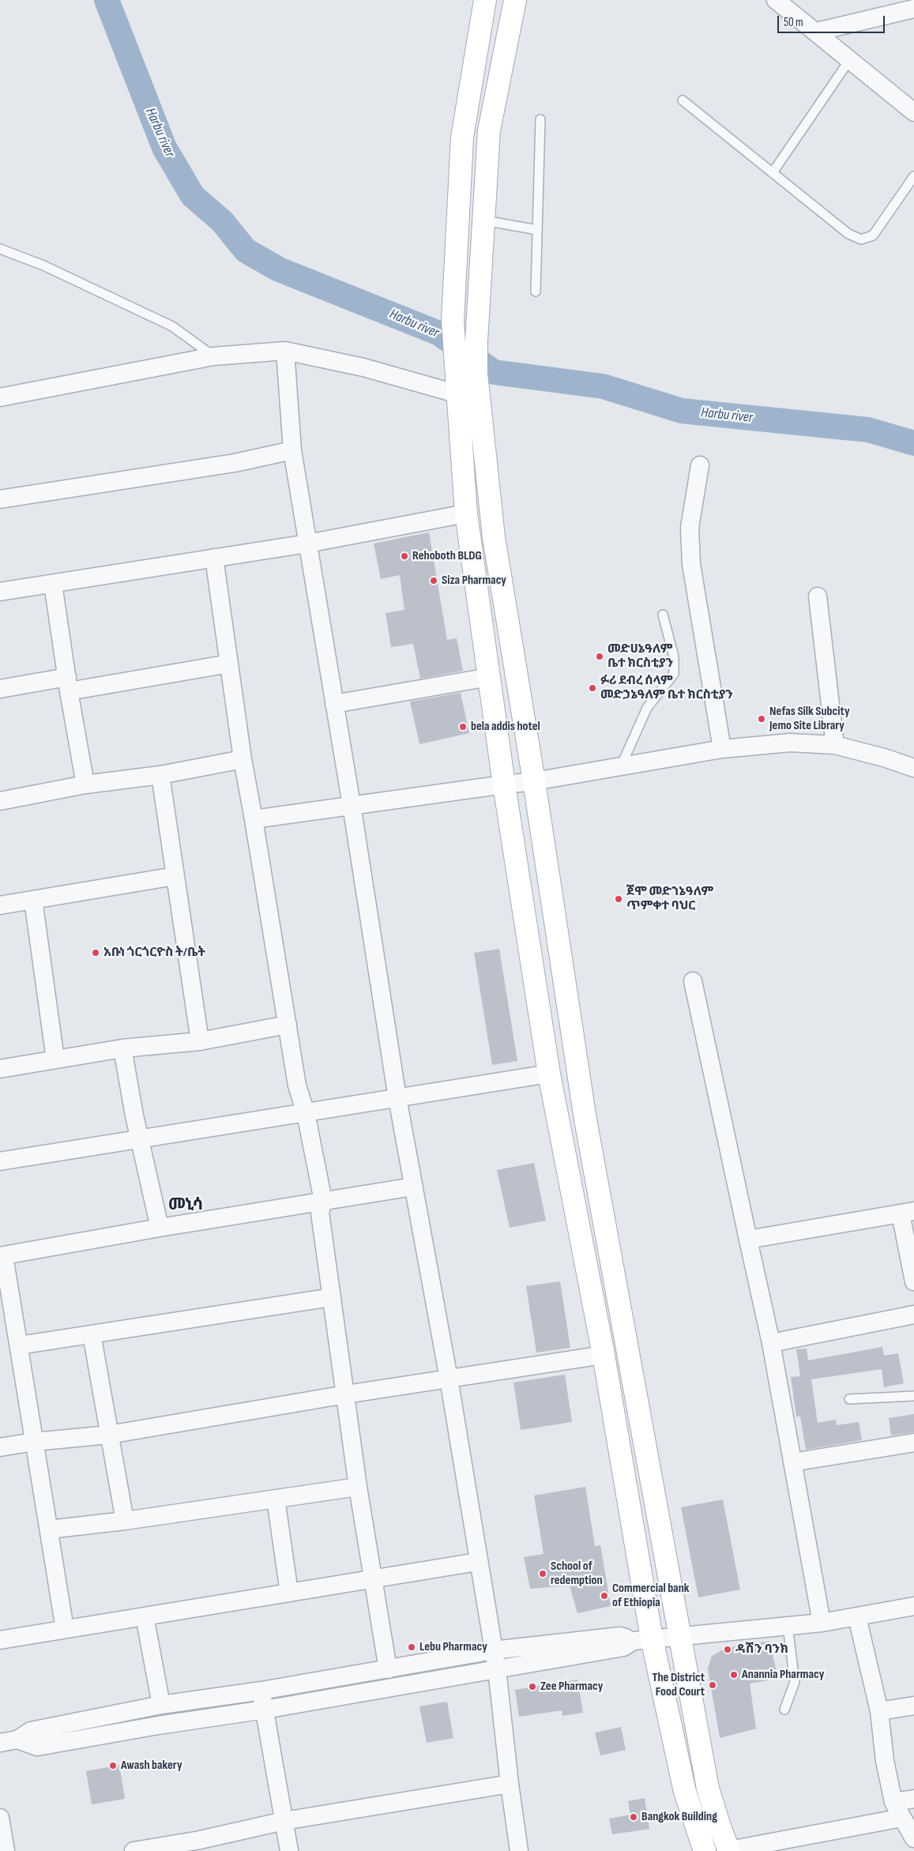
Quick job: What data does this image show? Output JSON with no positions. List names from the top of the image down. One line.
{"districts":["መኒሳ"],"water":["Harbu river"],"places":["Rehoboth BLDG","Siza Pharmacy","መድሀኔዓለም ቤተ ክርስቲያን","ፉሪ ደብረ ሰላም መድኃኔዓለም ቤተ ክርስቲያን","Nefas Silk Subcity Jemo Site Library","bela addis hotel","ጀሞ መድኀኔዓለም ጥምቀተ ባህር","አቡነ ጎርጎርዮስ ት/ቤት","School of redemption","Commercial bank of Ethiopia","Lebu Pharmacy","ዳሽን ባንክ","Anannia Pharmacy","The District Food Court","Zee Pharmacy","Awash bakery","Bangkok Building"],"scale_bar":"50 m"}
